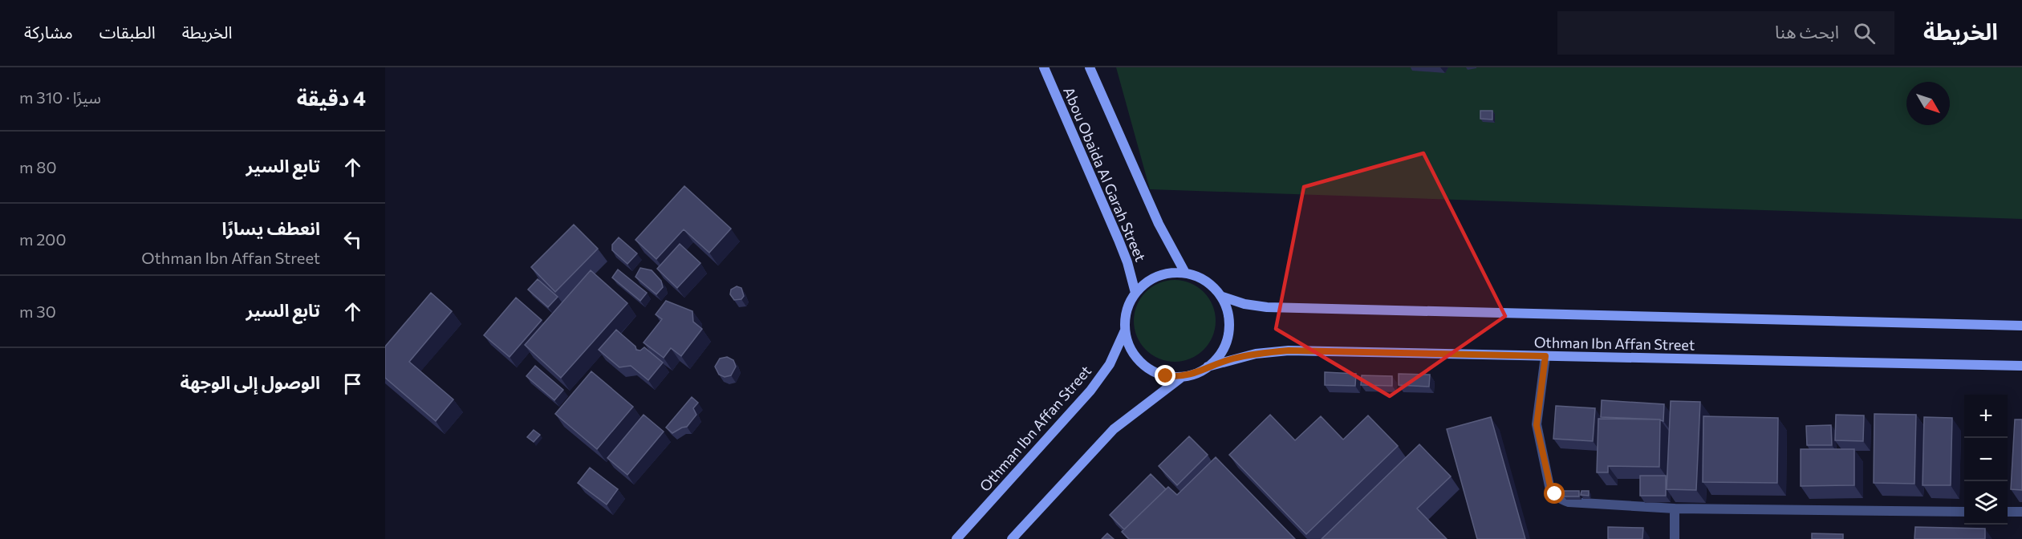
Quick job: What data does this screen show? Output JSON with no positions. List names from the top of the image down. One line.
{"streets":{"main road":["Abou Obaida Al Garah Street","Othman Ibn Affan Street"]},"crossings":[["Abou Obaida Al Garah Street","Othman Ibn Affan Street"]],"north":"bottom right","page":{"header":"الخريطة","search":"ابحث هنا","nav":["الخريطة","الطبقات","مشاركة"],"heading":["4 دقيقة","سيرًا · 310 m"],"list":[["تابع السير","80 m"],["انعطف يسارًا","Othman Ibn Affan Street","200 m"],["تابع السير","30 m"],"الوصول إلى الوجهة"],"map_buttons":["+","−"]}}
